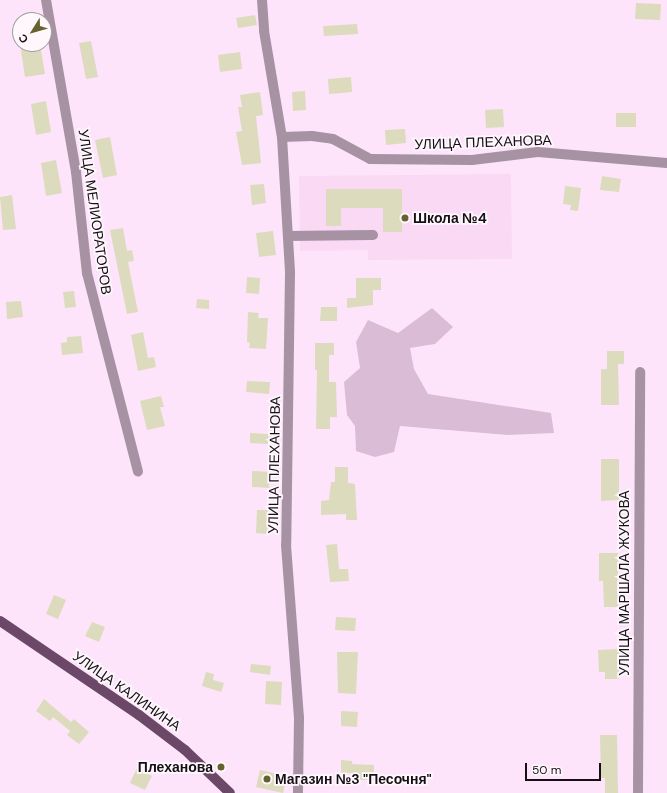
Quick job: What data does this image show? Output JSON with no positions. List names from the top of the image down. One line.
{"streets":{"main road":["УЛИЦА КАЛИНИНА"],"street":["УЛИЦА ПЛЕХАНОВА","УЛИЦА МЕЛИОРАТОРОВ","УЛИЦА МАРШАЛА ЖУКОВА"]},"places":["Школа №4","Плеханова","Магазин №3 \"Песочня\""],"scale_bar":"50 m","north":"bottom left"}
